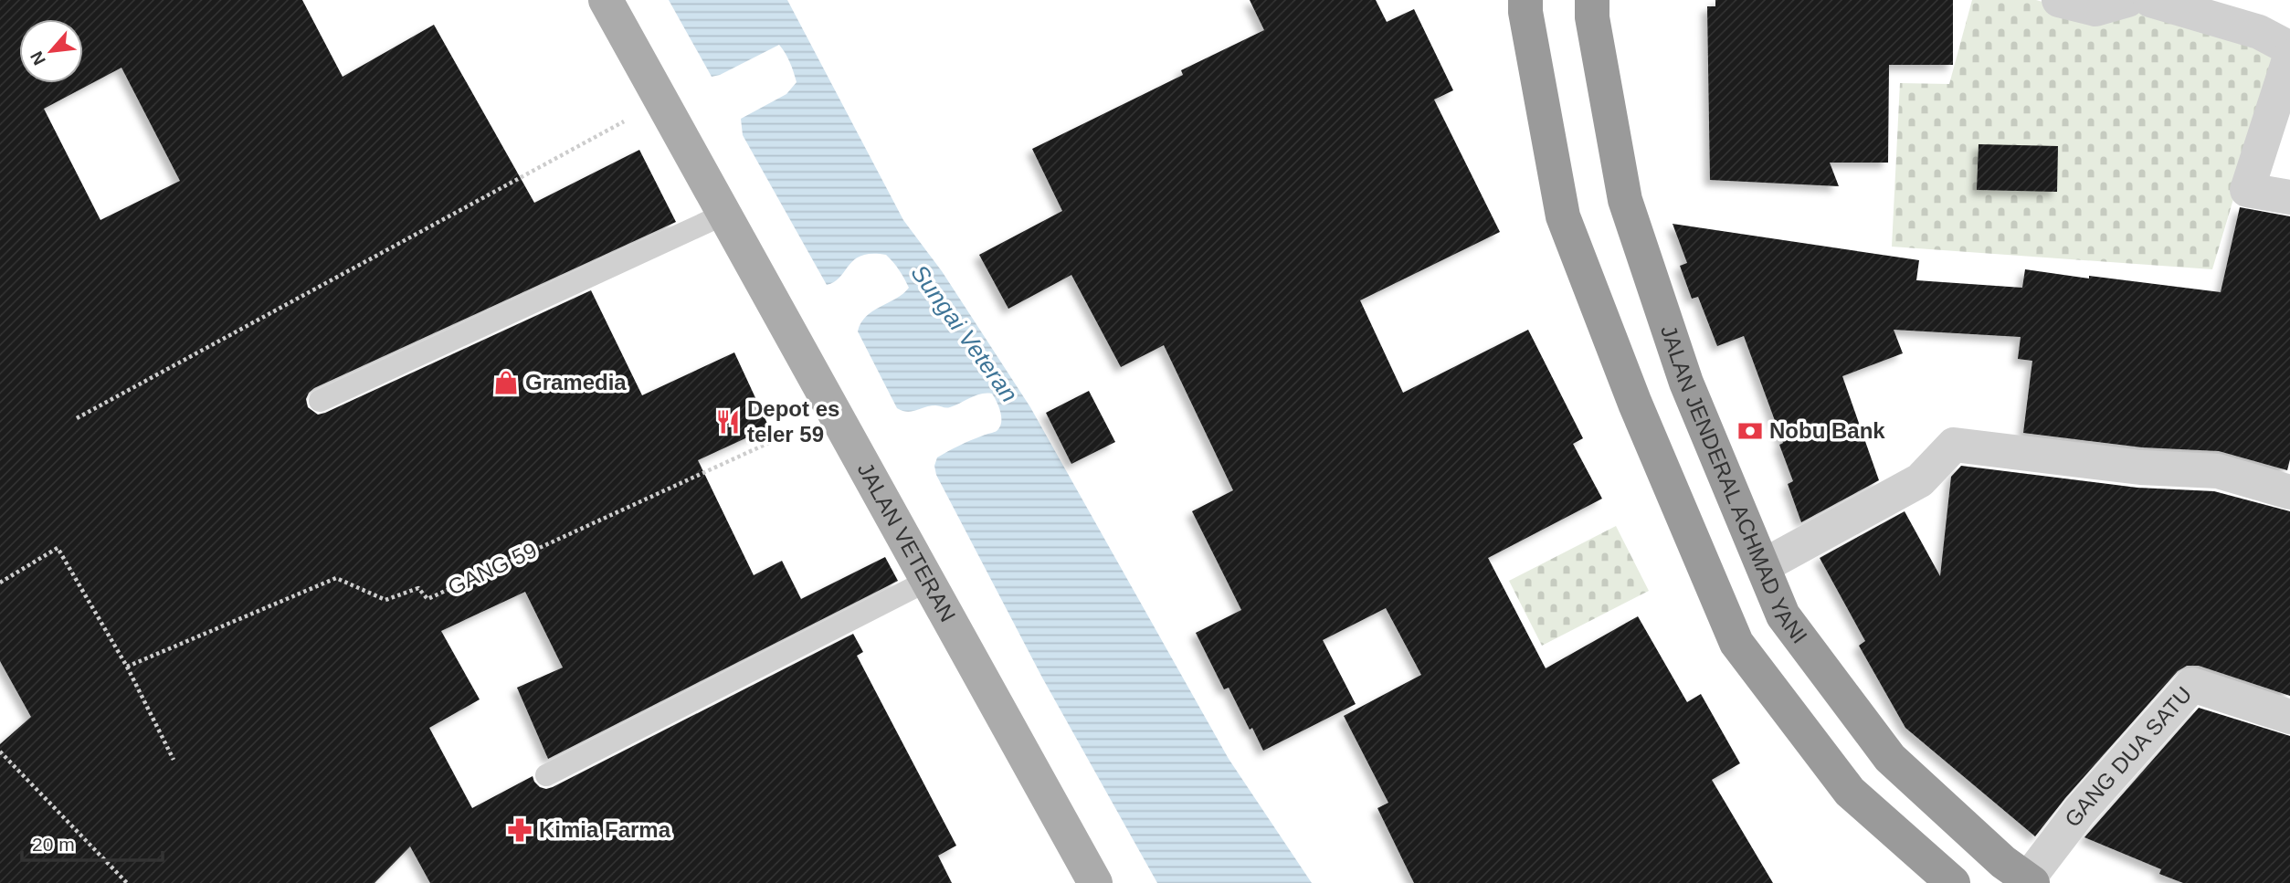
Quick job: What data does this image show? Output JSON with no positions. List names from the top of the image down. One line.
{"streets":{"highway":["JALAN JENDERAL ACHMAD YANI"],"main road":["JALAN VETERAN"],"street":["GANG DUA SATU"],"path":["GANG 59"]},"crossings":[["JALAN JENDERAL ACHMAD YANI","GANG DUA SATU"],["JALAN VETERAN","GANG 59"]],"water":["Sungai Veteran"],"places":{"shop":["Gramedia"],"restaurant":["Depot es teler 59"],"bank":["Nobu Bank"],"pharmacy":["Kimia Farma"]},"scale_bar":"20 m","north":"bottom left"}
